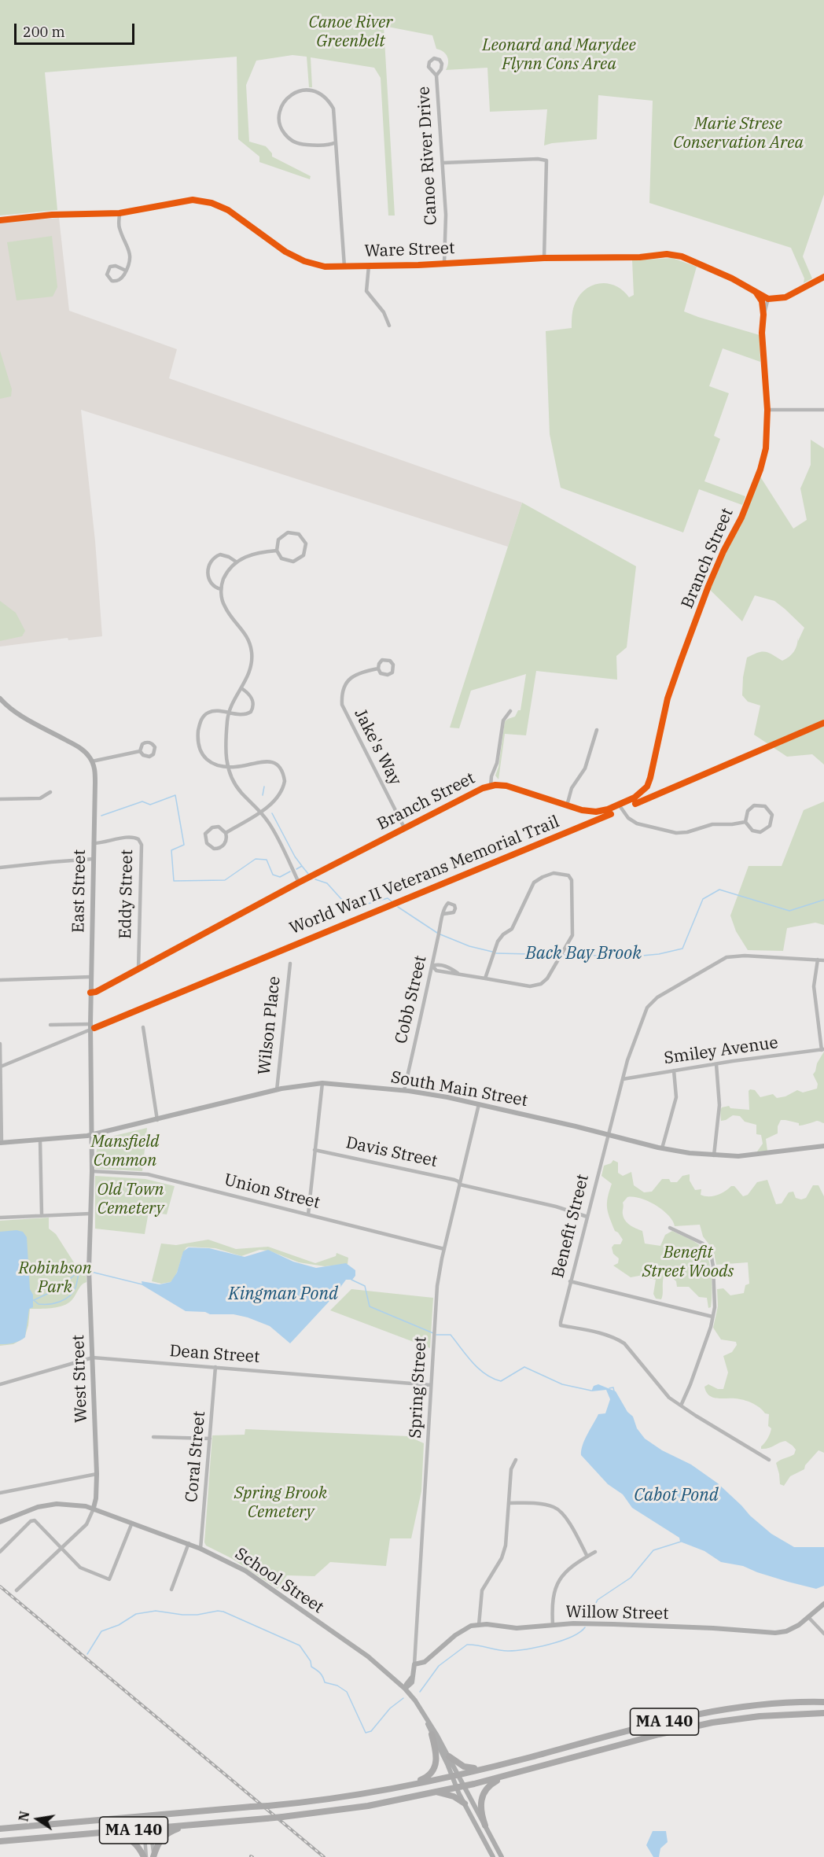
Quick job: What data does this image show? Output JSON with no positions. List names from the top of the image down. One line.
{"streets":{"highway":["MA 140"],"main road":["East Street","South Main Street","West Street","Spring Street","School Street","Willow Street"],"street":["Canoe River Drive","Ware Street","Branch Street","Jake's Way","Eddy Street","Cobb Street","Wilson Place","Smiley Avenue","Davis Street","Union Street","Benefit Street","Dean Street","Coral Street"],"cycle path":["World War II Veterans Memorial Trail"]},"crossings":[["Canoe River Drive","Ware Street"],["Ware Street","Branch Street"],["Branch Street","Jake's Way"],["Branch Street","East Street"],["Branch Street","Eddy Street"],["East Street","Eddy Street"],["East Street","South Main Street"],["East Street","West Street"],["Cobb Street","South Main Street"],["Wilson Place","South Main Street"],["Smiley Avenue","Benefit Street"],["South Main Street","Benefit Street"],["South Main Street","West Street"],["South Main Street","Spring Street"],["Davis Street","Benefit Street"],["Davis Street","Spring Street"],["Union Street","West Street"],["Union Street","Spring Street"],["Dean Street","West Street"],["Dean Street","Spring Street"],["Dean Street","Coral Street"],["West Street","School Street"],["Spring Street","School Street"],["Spring Street","Willow Street"],["Coral Street","School Street"],["School Street","MA 140"]],"water":["Back Bay Brook","Kingman Pond","Cabot Pond"],"parks":["Canoe River Greenbelt","Leonard and Marydee Flynn Cons Area","Marie Strese Conservation Area","Mansfield Common","Old Town Cemetery","Benefit Street Woods","Robinbson Park","Spring Brook Cemetery"],"scale_bar":"200 m","north":"left"}
